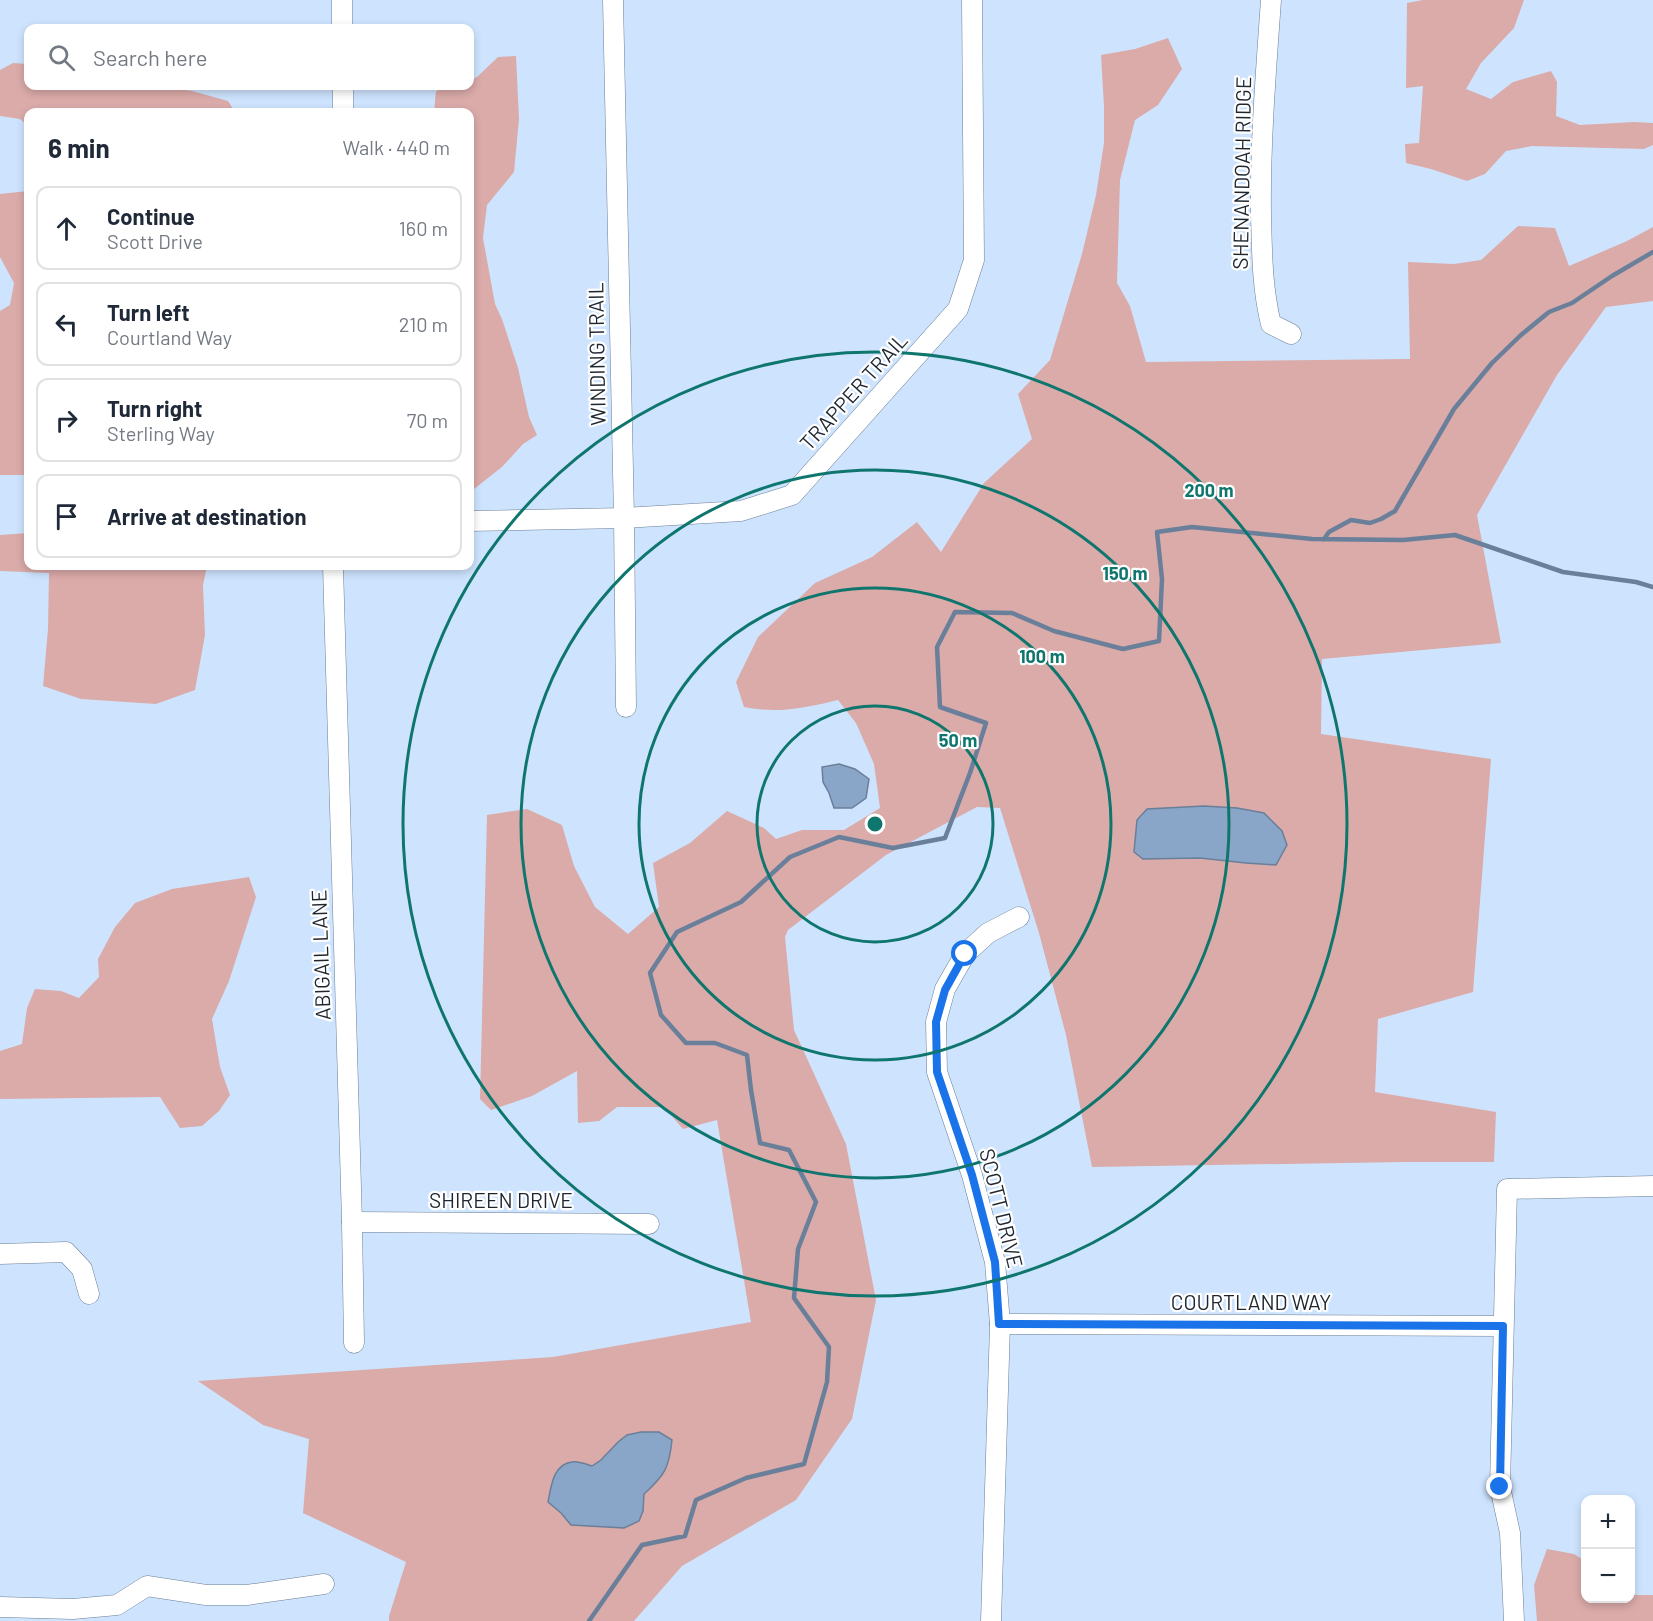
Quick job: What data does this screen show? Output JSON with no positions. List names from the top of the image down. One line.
{"streets":{"street":["SHENANDOAH RIDGE","WINDING TRAIL","TRAPPER TRAIL","ABIGAIL LANE","SHIREEN DRIVE","SCOTT DRIVE","COURTLAND WAY"]},"crossings":[["WINDING TRAIL","TRAPPER TRAIL"],["ABIGAIL LANE","SHIREEN DRIVE"],["SCOTT DRIVE","COURTLAND WAY"]],"page":{"search":"Search here","heading":["6 min","Walk · 440 m"],"list":[["Continue","Scott Drive","160 m"],["Turn left","Courtland Way","210 m"],["Turn right","Sterling Way","70 m"],"Arrive at destination"],"map_buttons":["+","−"]},"rings":["200 m","150 m","100 m","50 m"]}
